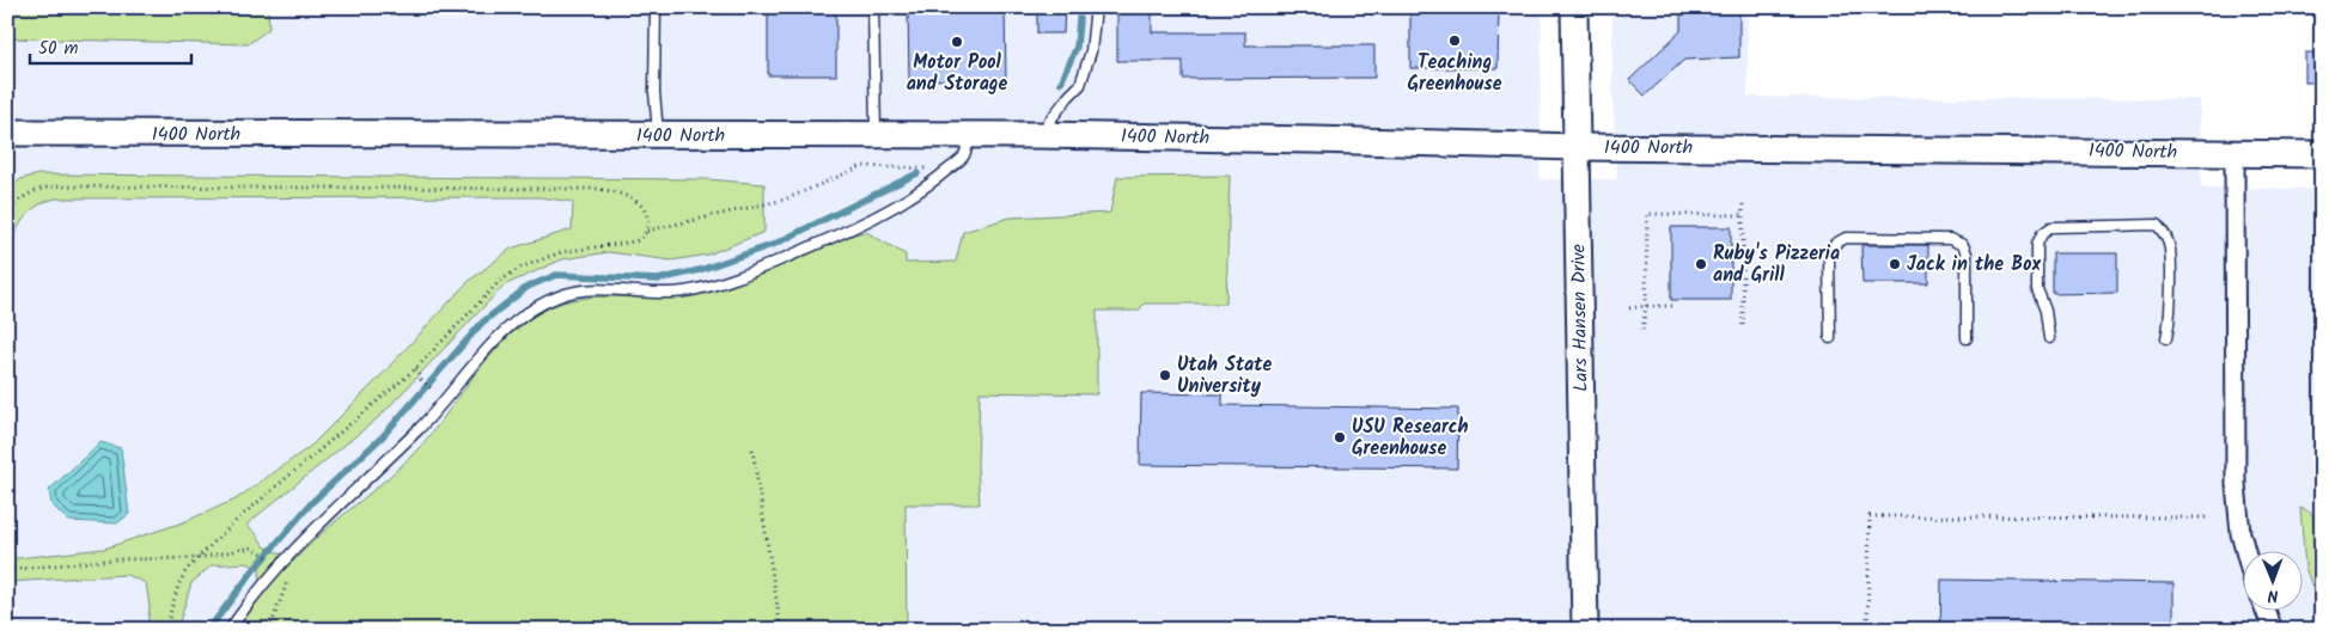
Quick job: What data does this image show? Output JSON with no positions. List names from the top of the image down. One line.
{"streets":{"main road":["1400 North","Lars Hansen Drive"]},"crossings":[["1400 North","Lars Hansen Drive"]],"places":["Teaching Greenhouse","Motor Pool and Storage","Ruby's Pizzeria and Grill","Jack in the Box","Utah State University","USU Research Greenhouse"],"scale_bar":"50 m","north":"bottom"}
